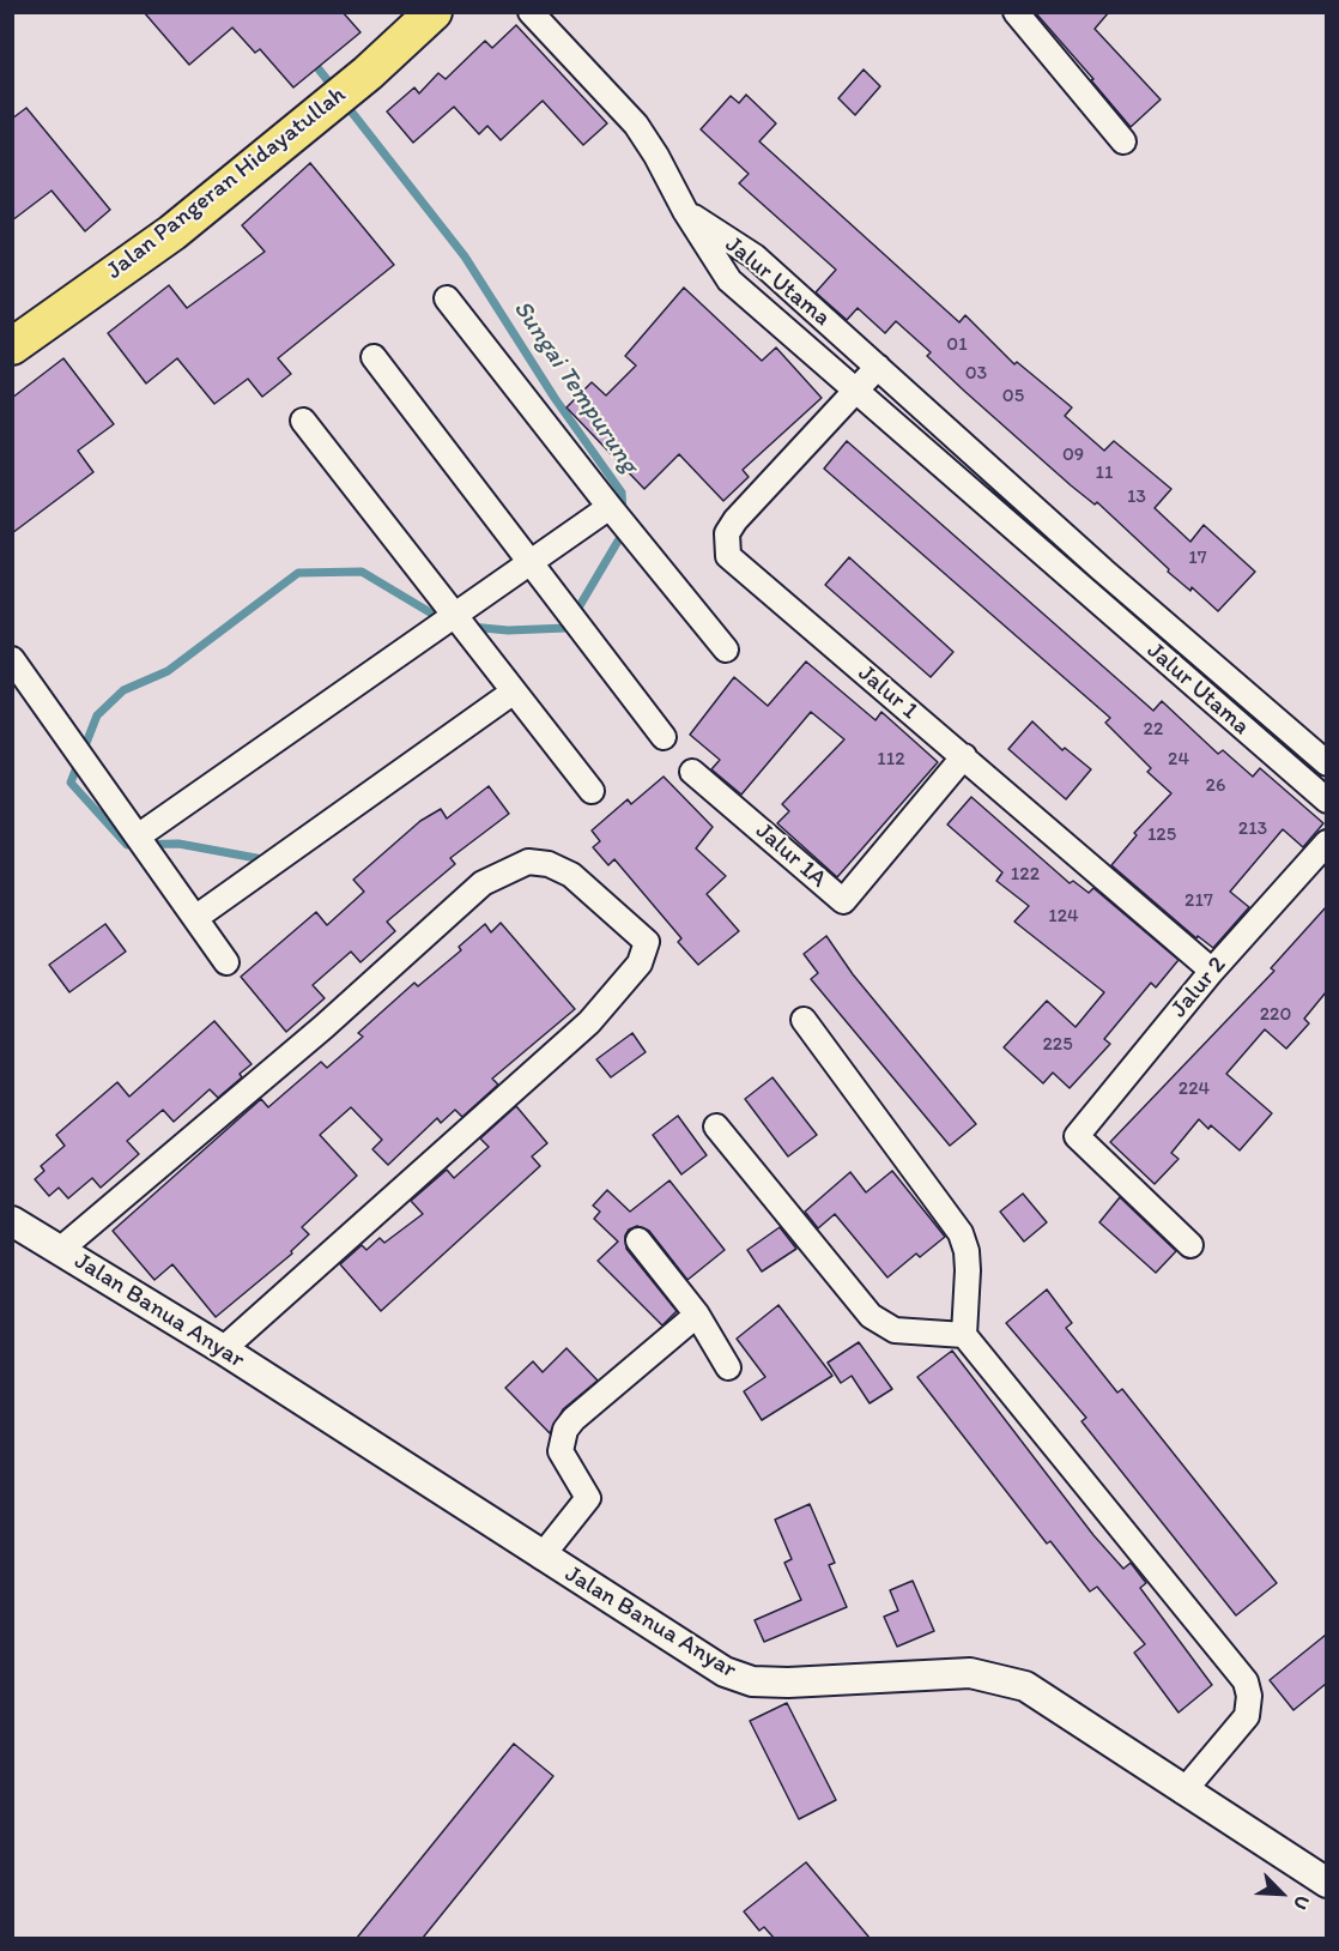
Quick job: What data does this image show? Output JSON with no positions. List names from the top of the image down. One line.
{"streets":{"main road":["Jalan Pangeran Hidayatullah"],"street":["Jalur Utama","Jalur 1","Jalur 1A","Jalur 2","Jalan Banua Anyar"]},"crossings":[["Jalur Utama","Jalur 1"],["Jalur 1","Jalur 1A"],["Jalur 1","Jalur 2"]],"water":["Sungai Tempurung"],"house_numbers":["01","03","05","09","11","13","17","22","112","24","26","213","125","122","217","124","220","225","224"],"north":"bottom right"}
